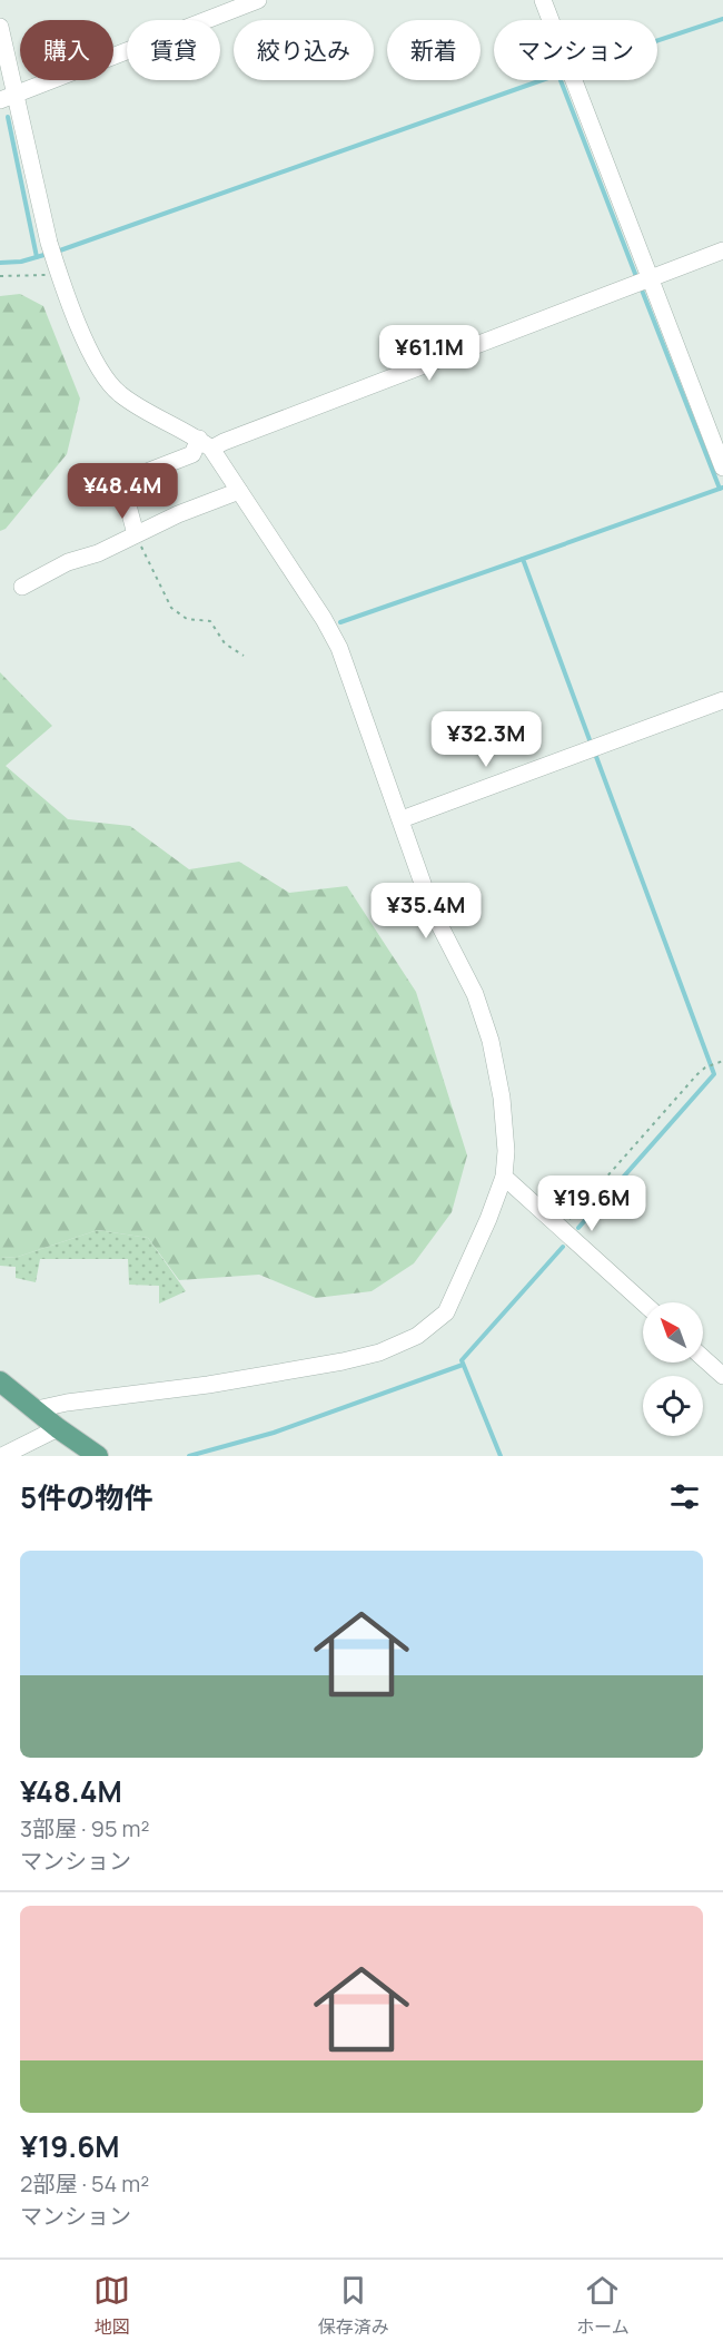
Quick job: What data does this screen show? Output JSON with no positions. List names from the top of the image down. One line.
{"north":"top left","page":{"chip":["購入","賃貸","絞り込み","新着","マンション"],"price":["¥61.1M","¥48.4M","¥32.3M","¥35.4M","¥19.6M"],"heading":"5件の物件","list":[{"name":"¥48.4M","note":"3部屋 · 95 m² · マンション"},{"name":"¥19.6M","note":"2部屋 · 54 m² · マンション"}],"tabs":["地図","保存済み","ホーム"]}}
